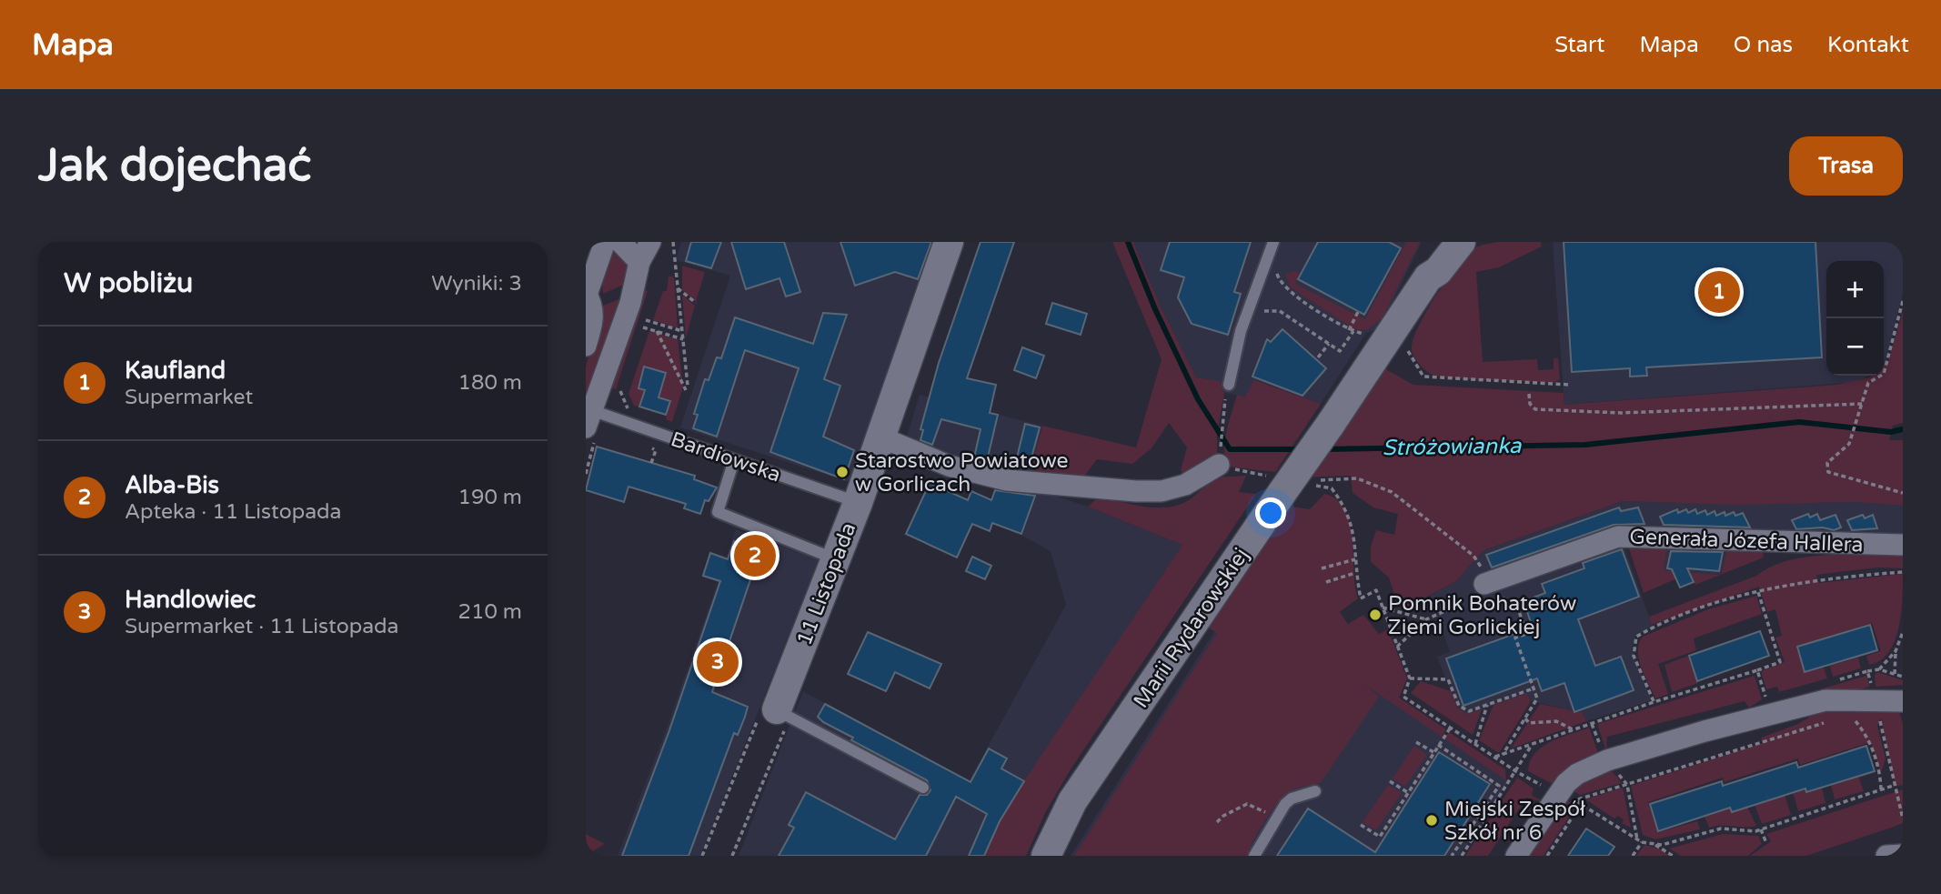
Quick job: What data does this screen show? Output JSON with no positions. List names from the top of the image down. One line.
{"streets":{"street":["Generała Józefa Hallera","11 Listopada","Marii Rydarowskiej"],"lane":["Bardiowska"]},"crossings":[["Bardiowska","11 Listopada"]],"water":["Stróżowianka"],"places":["Starostwo Powiatowe w Gorlicach","Pomnik Bohaterów Ziemi Gorlickiej","Miejski Zespół Szkół nr 6"],"page":{"header":"Mapa","nav":["Start","Mapa","O nas","Kontakt"],"buttons":"Trasa","title":"Jak dojechać","heading":["W pobliżu","Wyniki: 3"],"map_buttons":["+","−"],"pins":["1","2","3"],"list":[{"mark":"1","name":"Kaufland","note":"Supermarket","value":"180 m"},{"mark":"2","name":"Alba-Bis","note":"Apteka · 11 Listopada","value":"190 m"},{"mark":"3","name":"Handlowiec","note":"Supermarket · 11 Listopada","value":"210 m"}]}}
